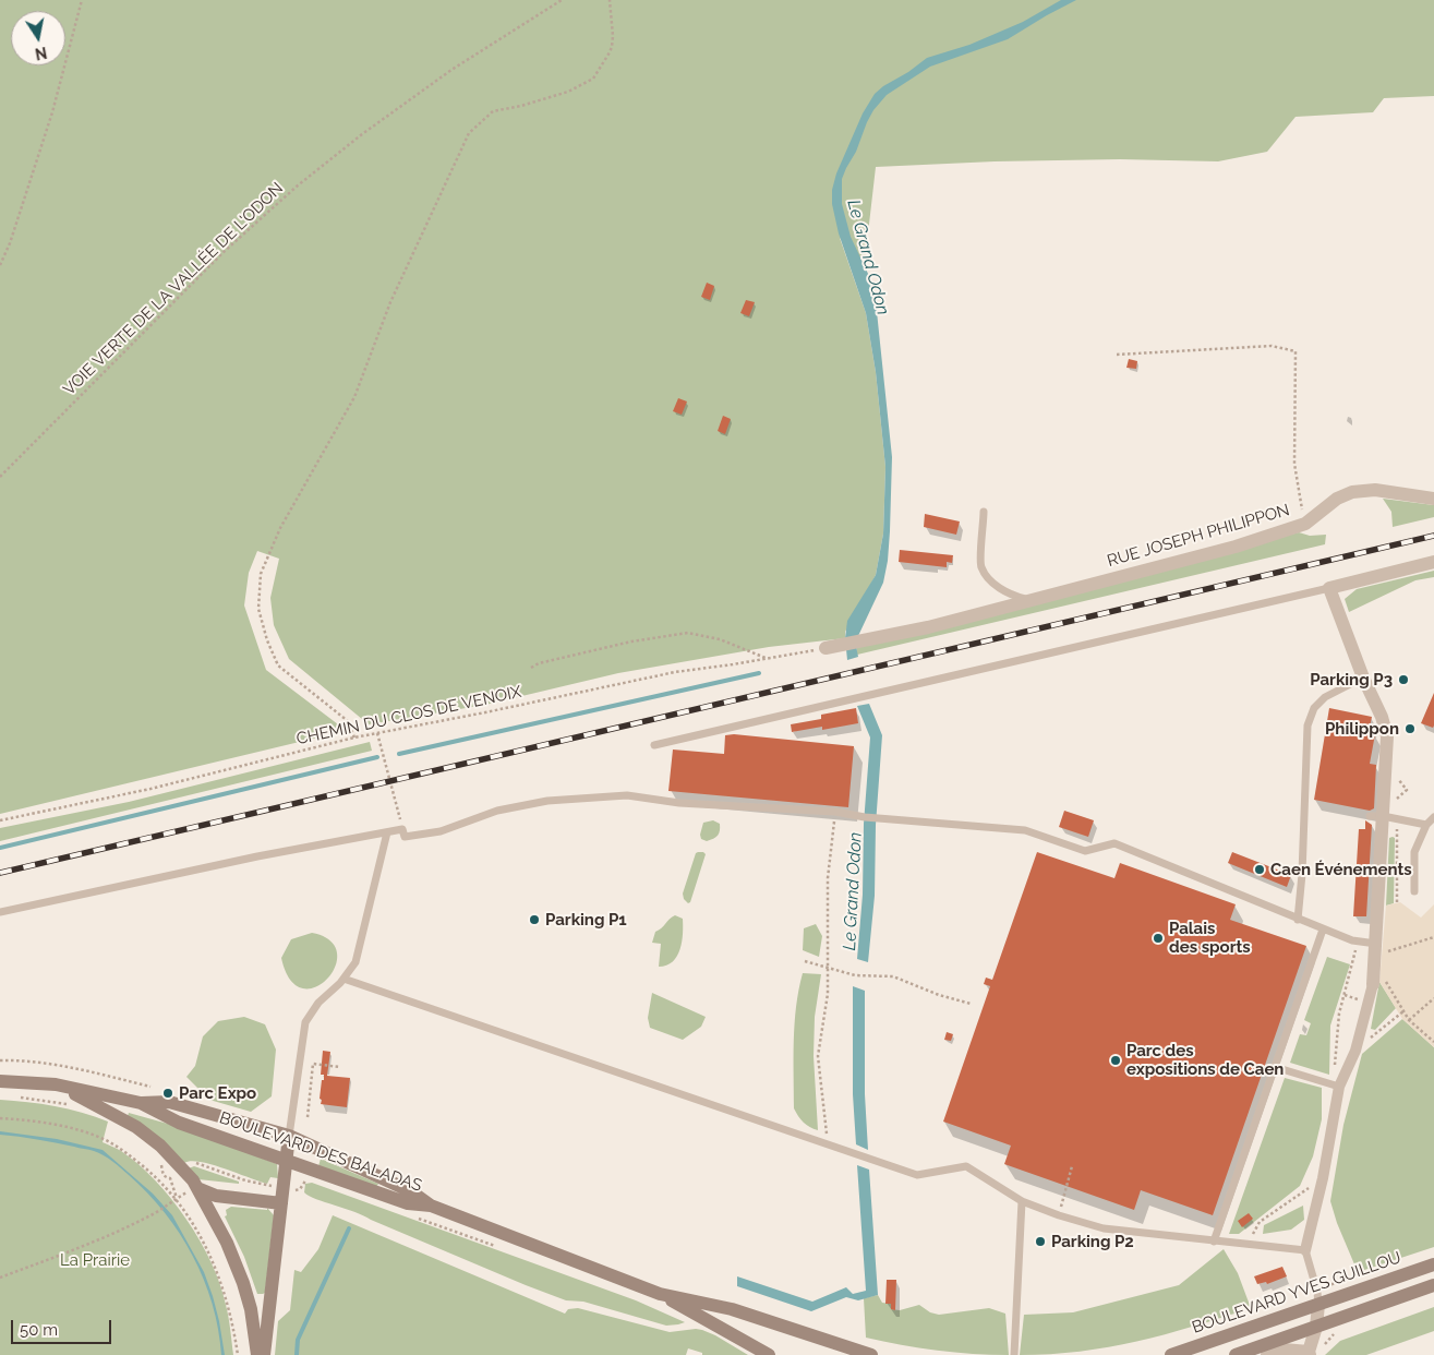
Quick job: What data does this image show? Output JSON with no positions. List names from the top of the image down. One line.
{"streets":{"main road":["BOULEVARD DES BALADAS","BOULEVARD YVES GUILLOU"],"street":["RUE JOSEPH PHILIPPON"],"path":["VOIE VERTE DE LA VALLÉE DE L'ODON","CHEMIN DU CLOS DE VENOIX"]},"crossings":[["RUE JOSEPH PHILIPPON","CHEMIN DU CLOS DE VENOIX"]],"water":["Le Grand Odon"],"parks":["La Prairie"],"places":["Parking P3","Philippon","Caen Événements","Parking P1","Palais des sports","Parc des expositions de Caen","Parc Expo","Parking P2"],"scale_bar":"50 m","north":"bottom"}
